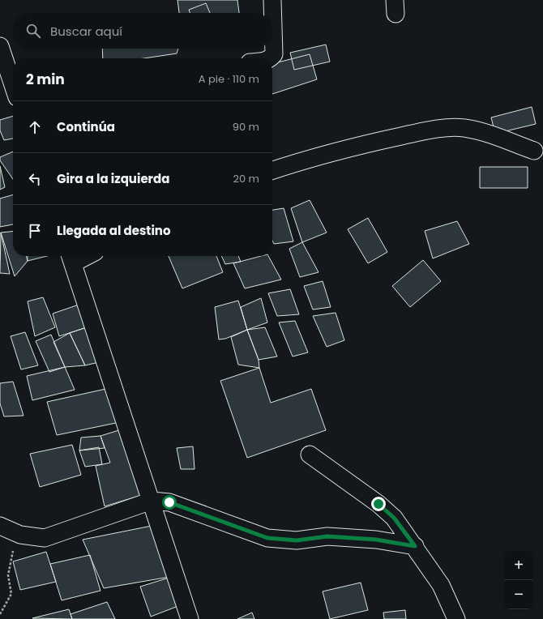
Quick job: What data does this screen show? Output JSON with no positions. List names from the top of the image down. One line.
{"page":{"search":"Buscar aquí","heading":["2 min","A pie · 110 m"],"list":[["Continúa","90 m"],["Gira a la izquierda","20 m"],"Llegada al destino"],"map_buttons":["+","−"]}}
